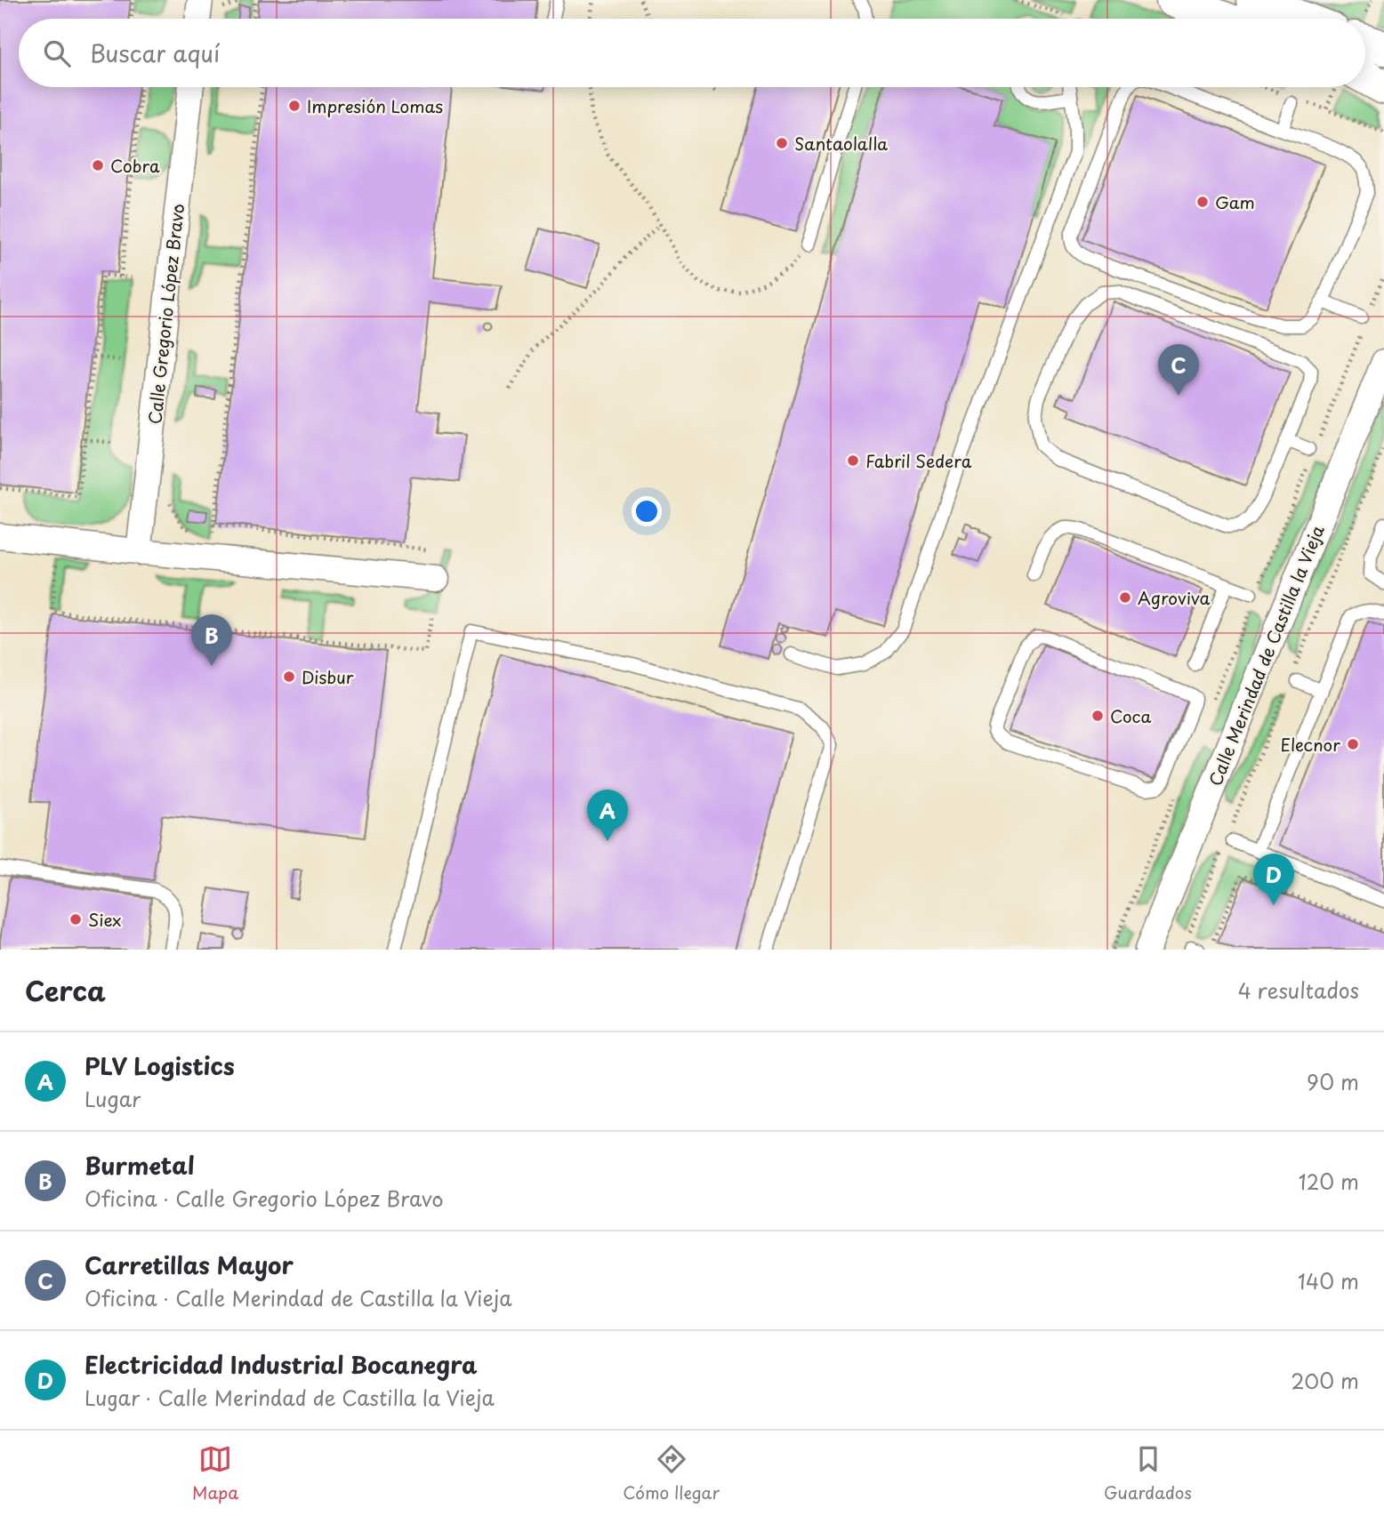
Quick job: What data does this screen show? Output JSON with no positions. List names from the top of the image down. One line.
{"streets":{"street":["Calle Gregorio López Bravo","Calle Merindad de Castilla la Vieja"]},"places":["Impresión Lomas","Santaolalla","Cobra","Gam","Fabril Sedera","Agroviva","Disbur","Coca","Elecnor","Siex"],"page":{"search":"Buscar aquí","pins":["C","B","A","D"],"heading":["Cerca","4 resultados"],"list":[{"mark":"A","name":"PLV Logistics","note":"Lugar","value":"90 m"},{"mark":"B","name":"Burmetal","note":"Oficina · Calle Gregorio López Bravo","value":"120 m"},{"mark":"C","name":"Carretillas Mayor","note":"Oficina · Calle Merindad de Castilla la Vieja","value":"140 m"},{"mark":"D","name":"Electricidad Industrial Bocanegra","note":"Lugar · Calle Merindad de Castilla la Vieja","value":"200 m"}],"nav":["Mapa","Cómo llegar","Guardados"]}}
